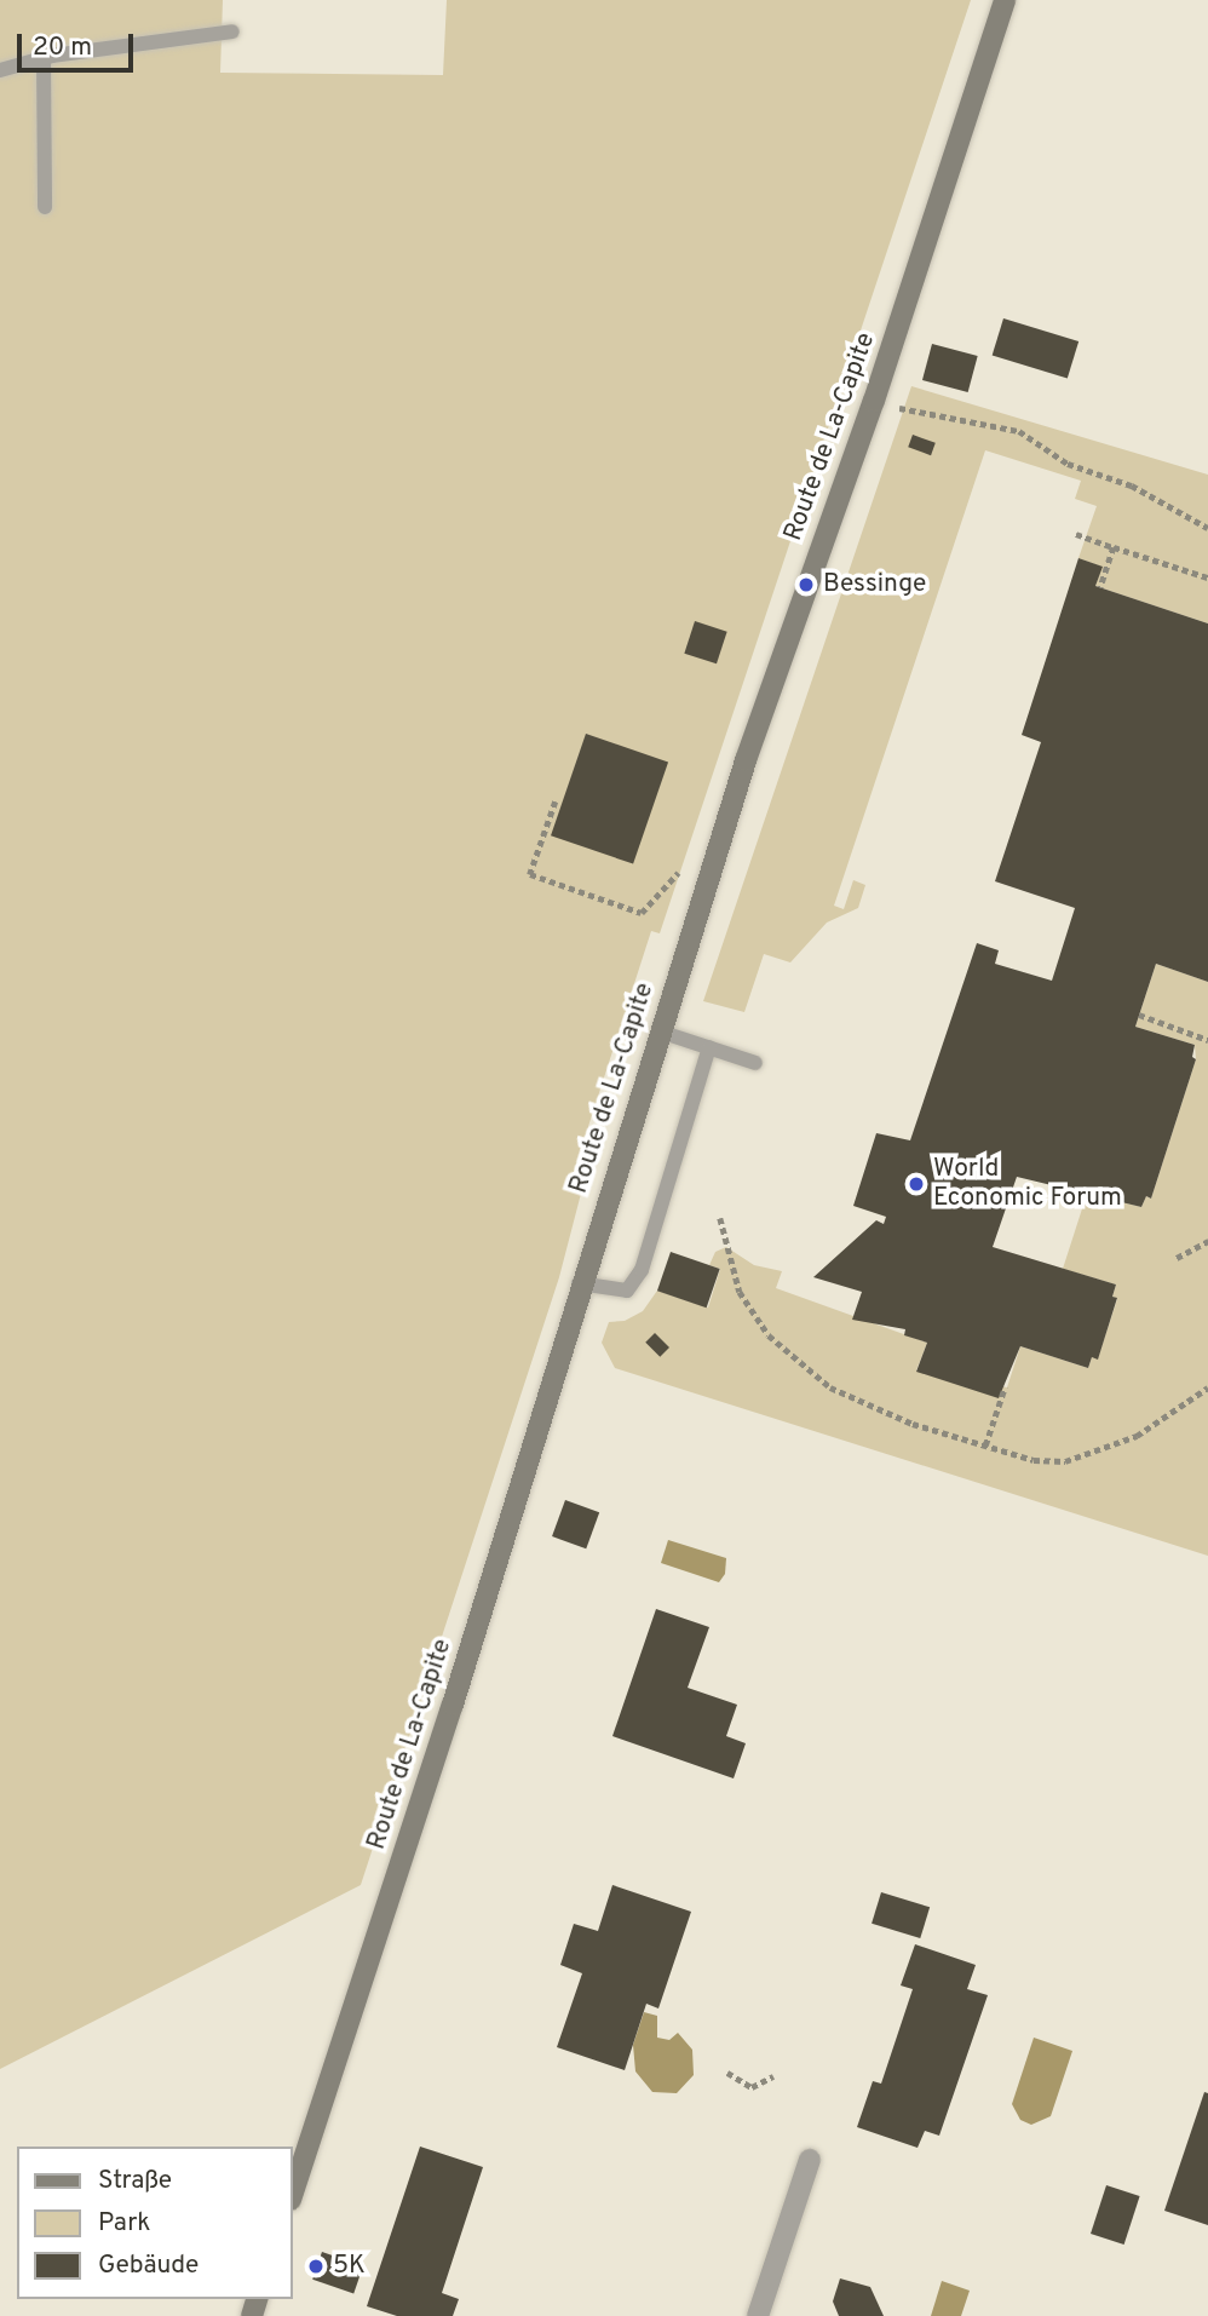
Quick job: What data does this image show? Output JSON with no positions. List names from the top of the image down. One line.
{"streets":{"street":["Route de La-Capite"]},"places":["Bessinge","World Economic Forum","5K"],"legend":["Straße","Park","Gebäude"],"scale_bar":"20 m"}
